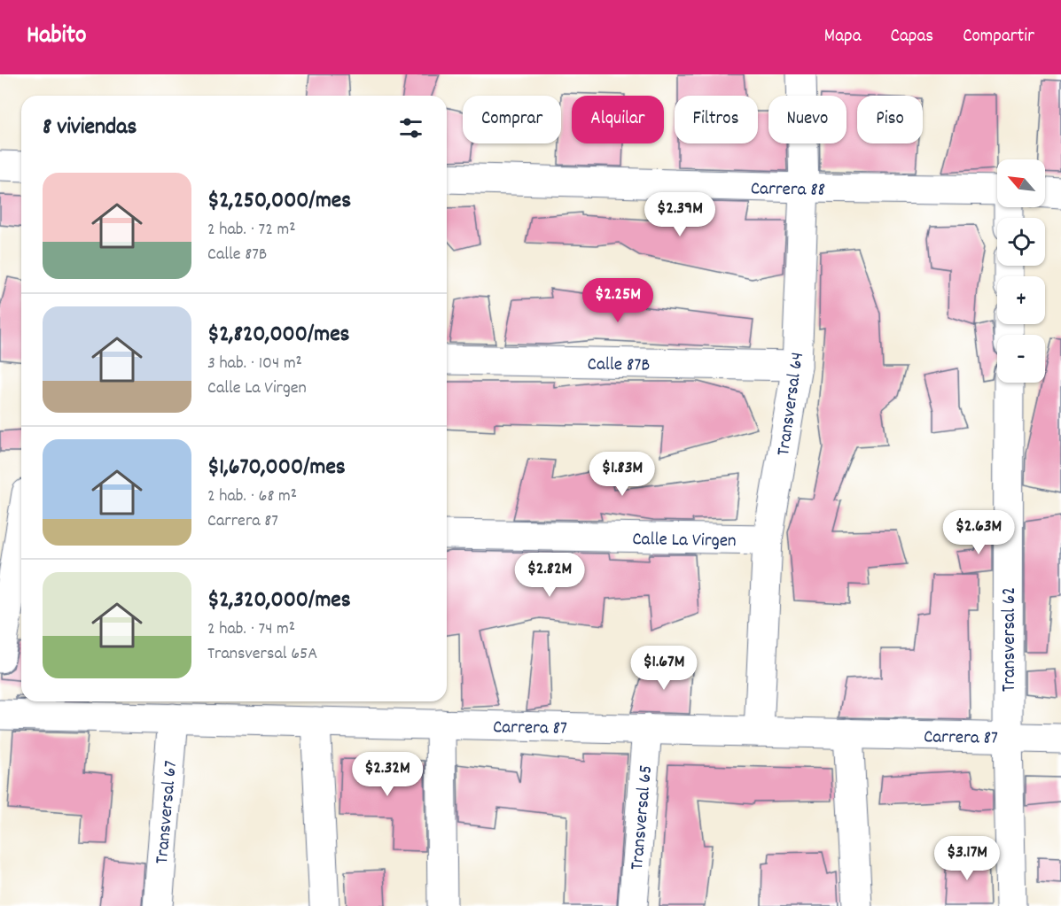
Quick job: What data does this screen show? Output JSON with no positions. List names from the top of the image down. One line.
{"streets":{"street":["Carrera 88","Calle 87B","Transversal 64","Calle La Virgen","Transversal 62","Carrera 87","Transversal 67","Transversal 65"]},"crossings":[["Carrera 88","Transversal 64"],["Calle 87B","Transversal 64"],["Transversal 64","Calle La Virgen"],["Transversal 64","Carrera 87"],["Transversal 62","Carrera 87"],["Carrera 87","Transversal 67"],["Carrera 87","Transversal 65"]],"north":"top left","page":{"header":"Habito","nav":["Mapa","Capas","Compartir"],"chip":["Comprar","Alquilar","Filtros","Nuevo","Piso"],"heading":"8 viviendas","map_buttons":["+","−"],"list":[{"name":"$2,250,000/mes","note":"2 hab. · 72 m² · Calle 87B"},{"name":"$2,820,000/mes","note":"3 hab. · 104 m² · Calle La Virgen"},{"name":"$1,670,000/mes","note":"2 hab. · 68 m² · Carrera 87"},{"name":"$2,320,000/mes","note":"2 hab. · 74 m² · Transversal 65A"}],"price":["$2.39M","$2.25M","$1.83M","$2.63M","$2.82M","$1.67M","$2.32M","$3.17M"]}}
